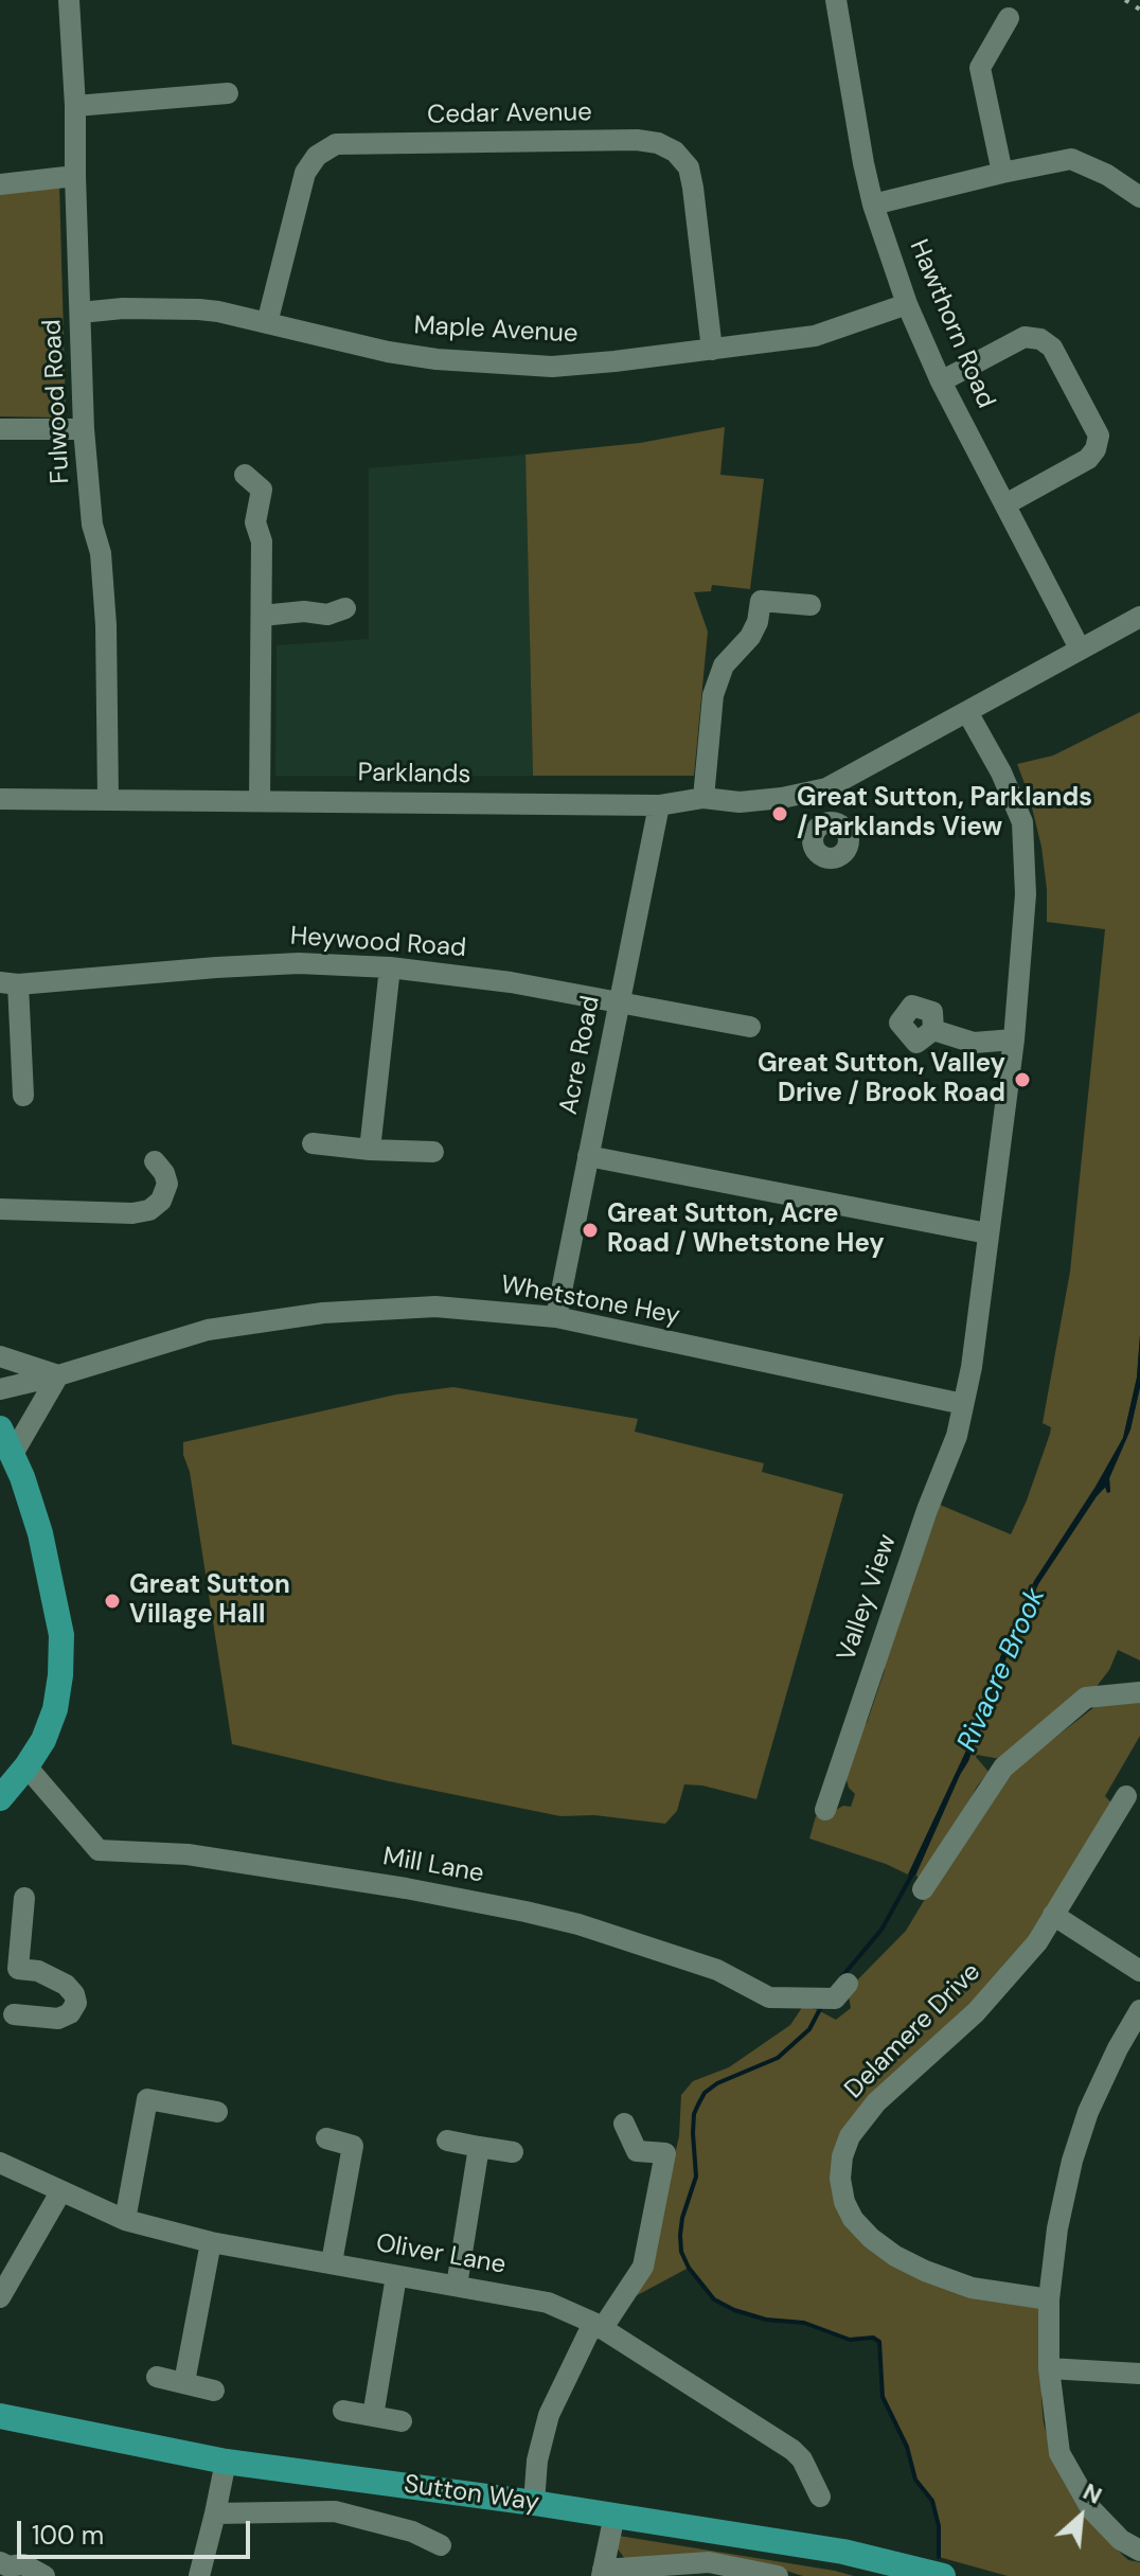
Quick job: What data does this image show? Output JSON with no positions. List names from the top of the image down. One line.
{"streets":{"main road":["Sutton Way"],"street":["Cedar Avenue","Hawthorn Road","Maple Avenue","Fulwood Road","Parklands","Heywood Road","Acre Road","Whetstone Hey","Valley View","Mill Lane","Delamere Drive","Oliver Lane"]},"crossings":[["Cedar Avenue","Maple Avenue"],["Hawthorn Road","Maple Avenue"],["Hawthorn Road","Parklands"],["Maple Avenue","Fulwood Road"],["Fulwood Road","Parklands"],["Parklands","Acre Road"],["Parklands","Valley View"],["Heywood Road","Acre Road"],["Acre Road","Whetstone Hey"],["Whetstone Hey","Valley View"]],"water":["Rivacre Brook"],"places":["Great Sutton, Parklands / Parklands View","Great Sutton, Valley Drive / Brook Road","Great Sutton, Acre Road / Whetstone Hey","Great Sutton Village Hall"],"scale_bar":"100 m","north":"top right"}
